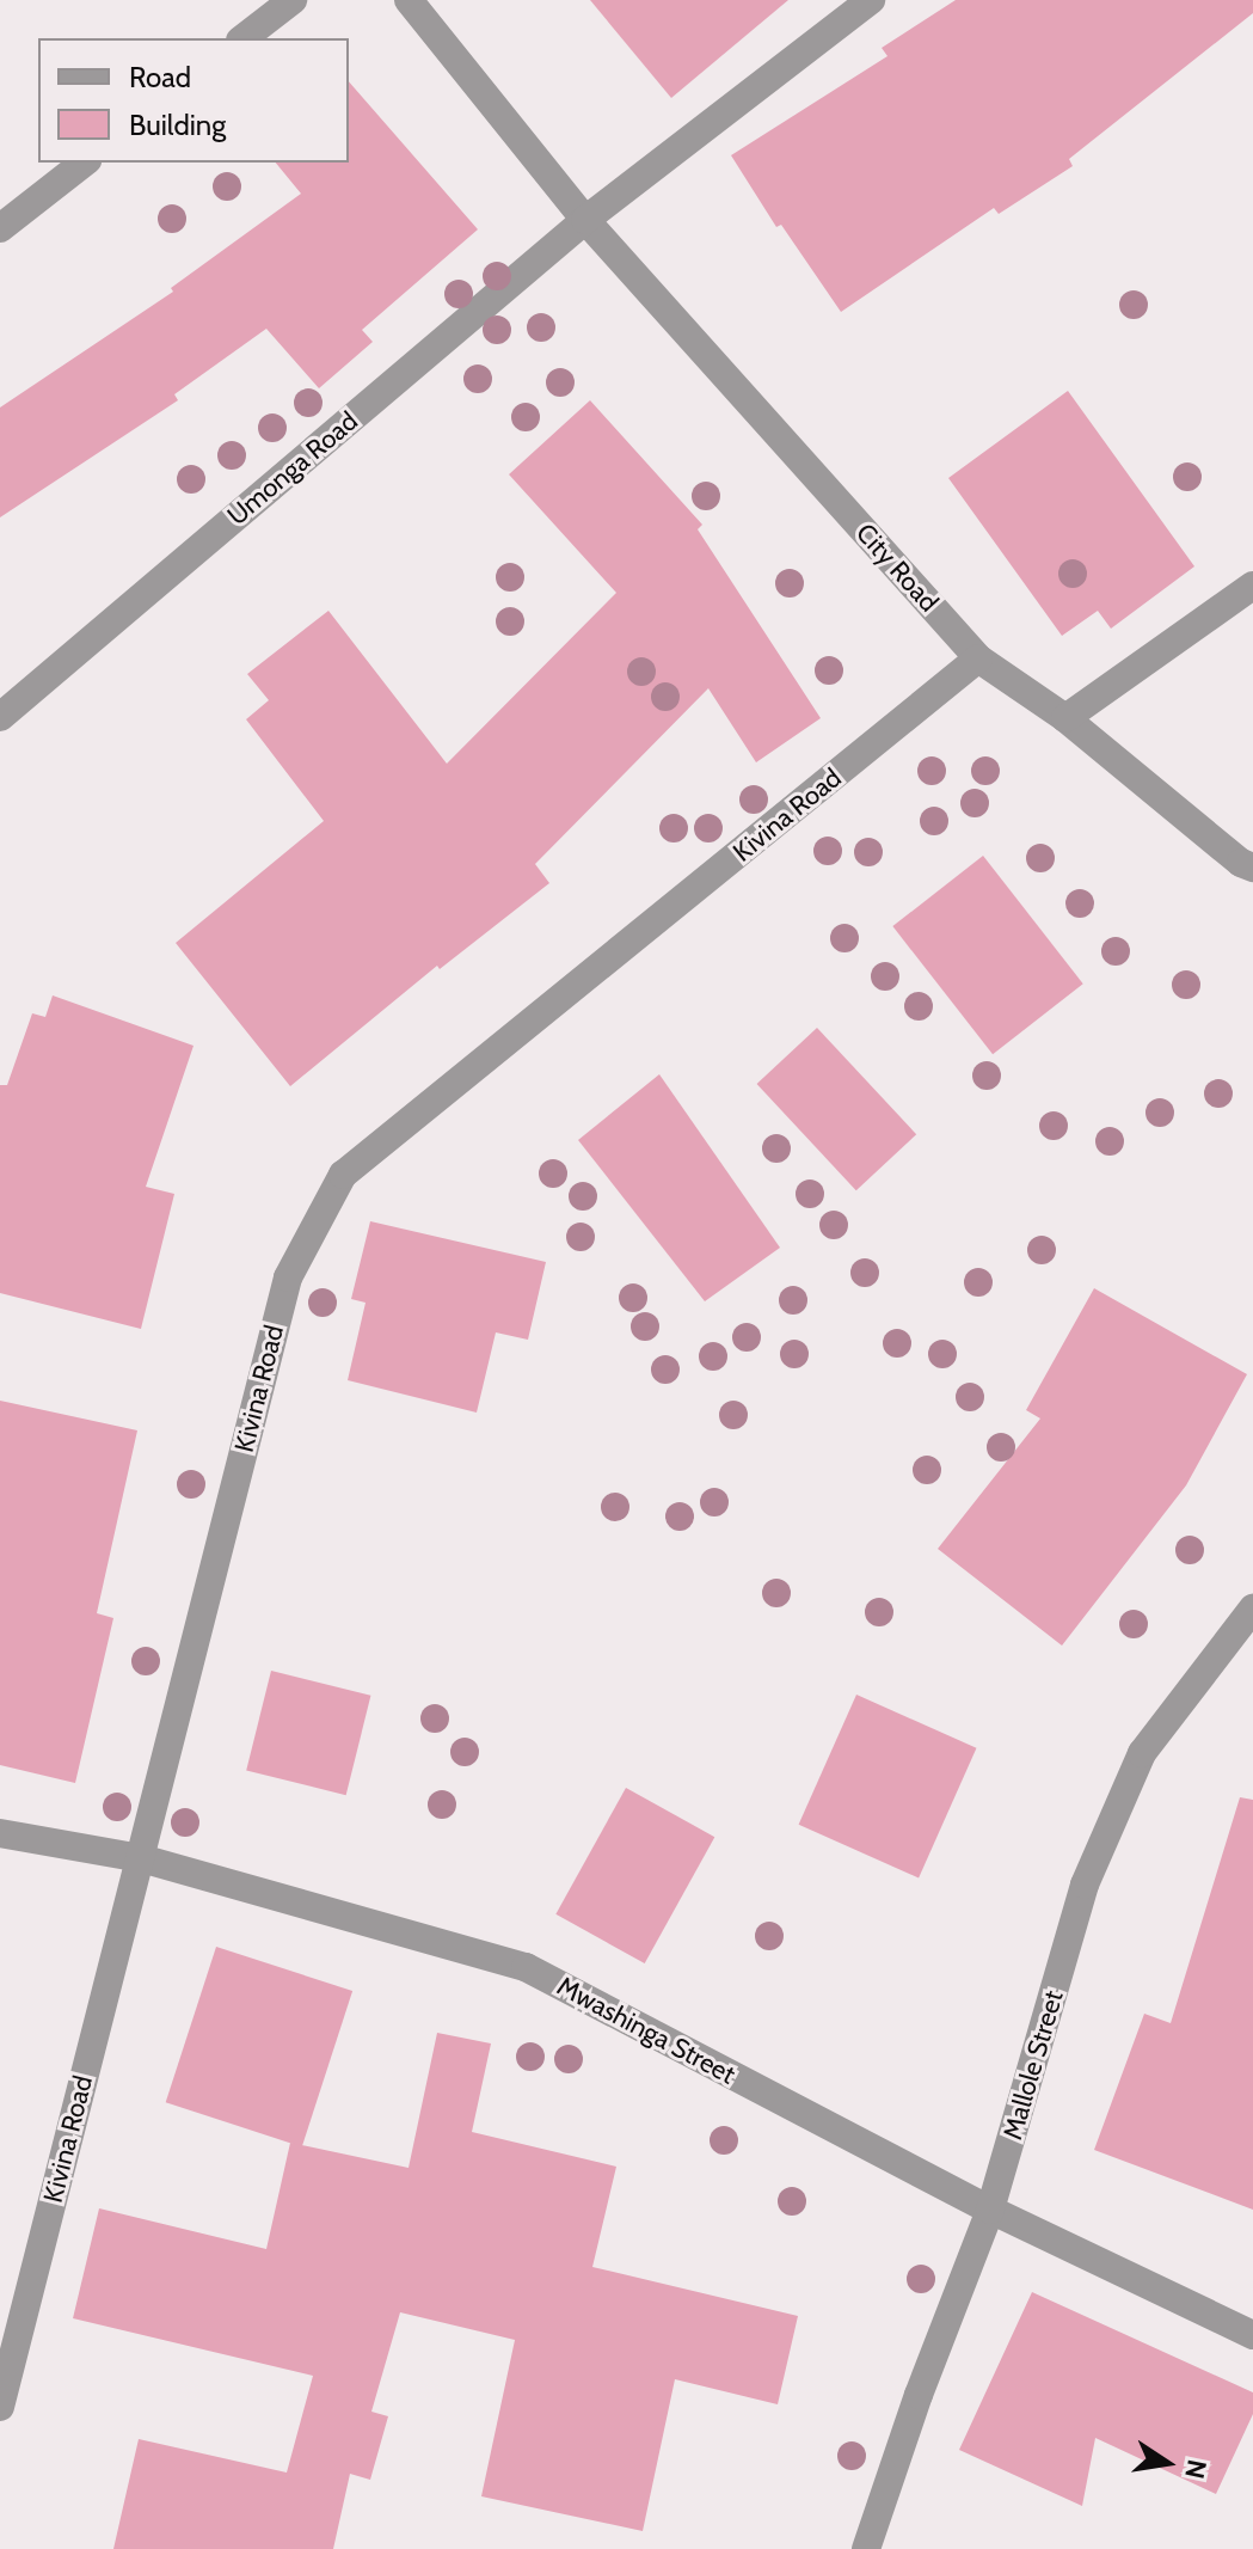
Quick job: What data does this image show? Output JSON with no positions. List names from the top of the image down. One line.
{"streets":{"street":["Umonga Road","City Road","Kivina Road","Mwashinga Street","Mallole Street"]},"crossings":[["Umonga Road","City Road"],["City Road","Kivina Road"],["Kivina Road","Mwashinga Street"],["Mwashinga Street","Mallole Street"]],"legend":["Road","Building"],"north":"right"}
